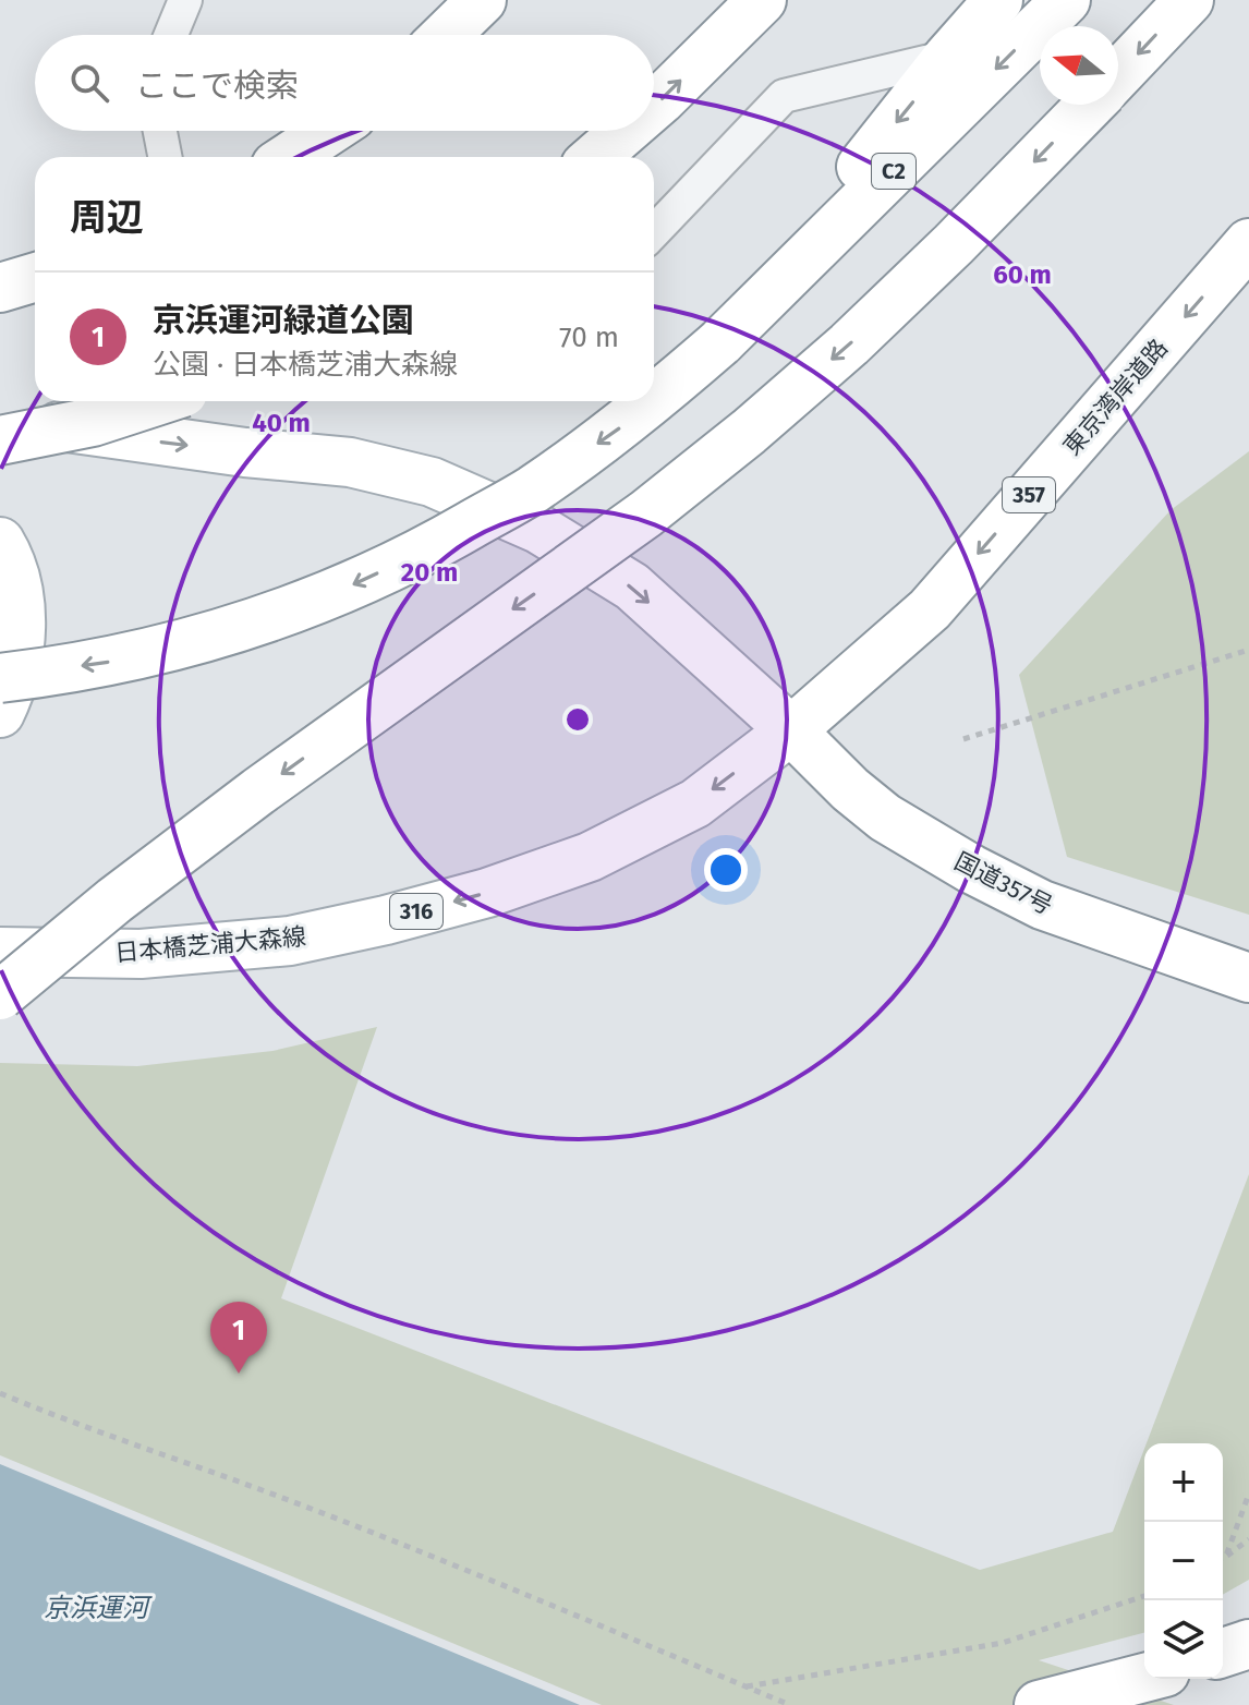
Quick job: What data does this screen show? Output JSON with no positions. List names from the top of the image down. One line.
{"streets":{"main road":["C2","東京湾岸道路","357","国道357号","316","日本橋芝浦大森線"]},"crossings":[["東京湾岸道路","国道357号"],["東京湾岸道路","日本橋芝浦大森線"],["国道357号","日本橋芝浦大森線"]],"one_way":["国道357号"],"water":["京浜運河"],"north":"left","page":{"search":"ここで検索","heading":"周辺","list":[{"mark":"1","name":"京浜運河緑道公園","note":"公園 · 日本橋芝浦大森線","value":"70 m"}],"pins":"1","map_buttons":["+","−"]},"rings":["60 m","40 m","20 m"]}
